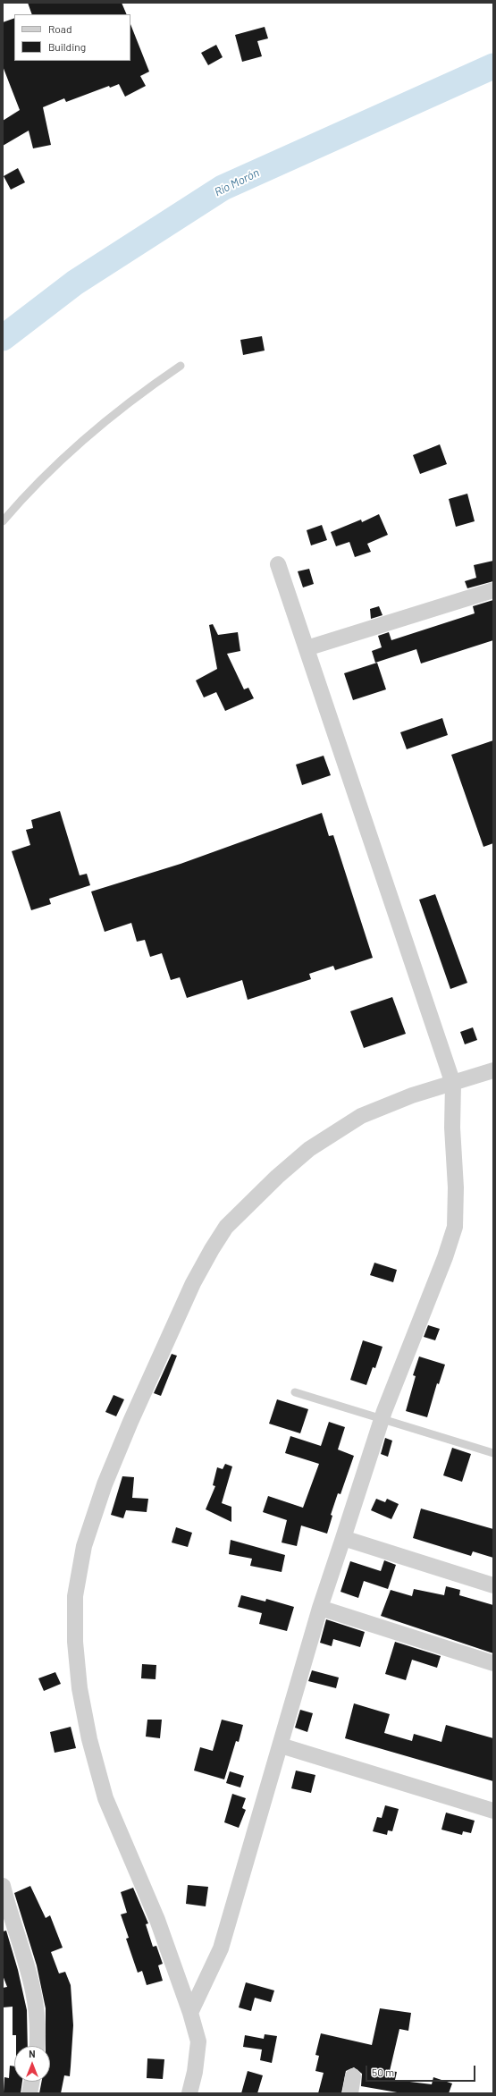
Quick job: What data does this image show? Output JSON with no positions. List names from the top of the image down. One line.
{"water":["Río Morón"],"legend":["Road","Building"],"scale_bar":"50 m","north":"top"}
